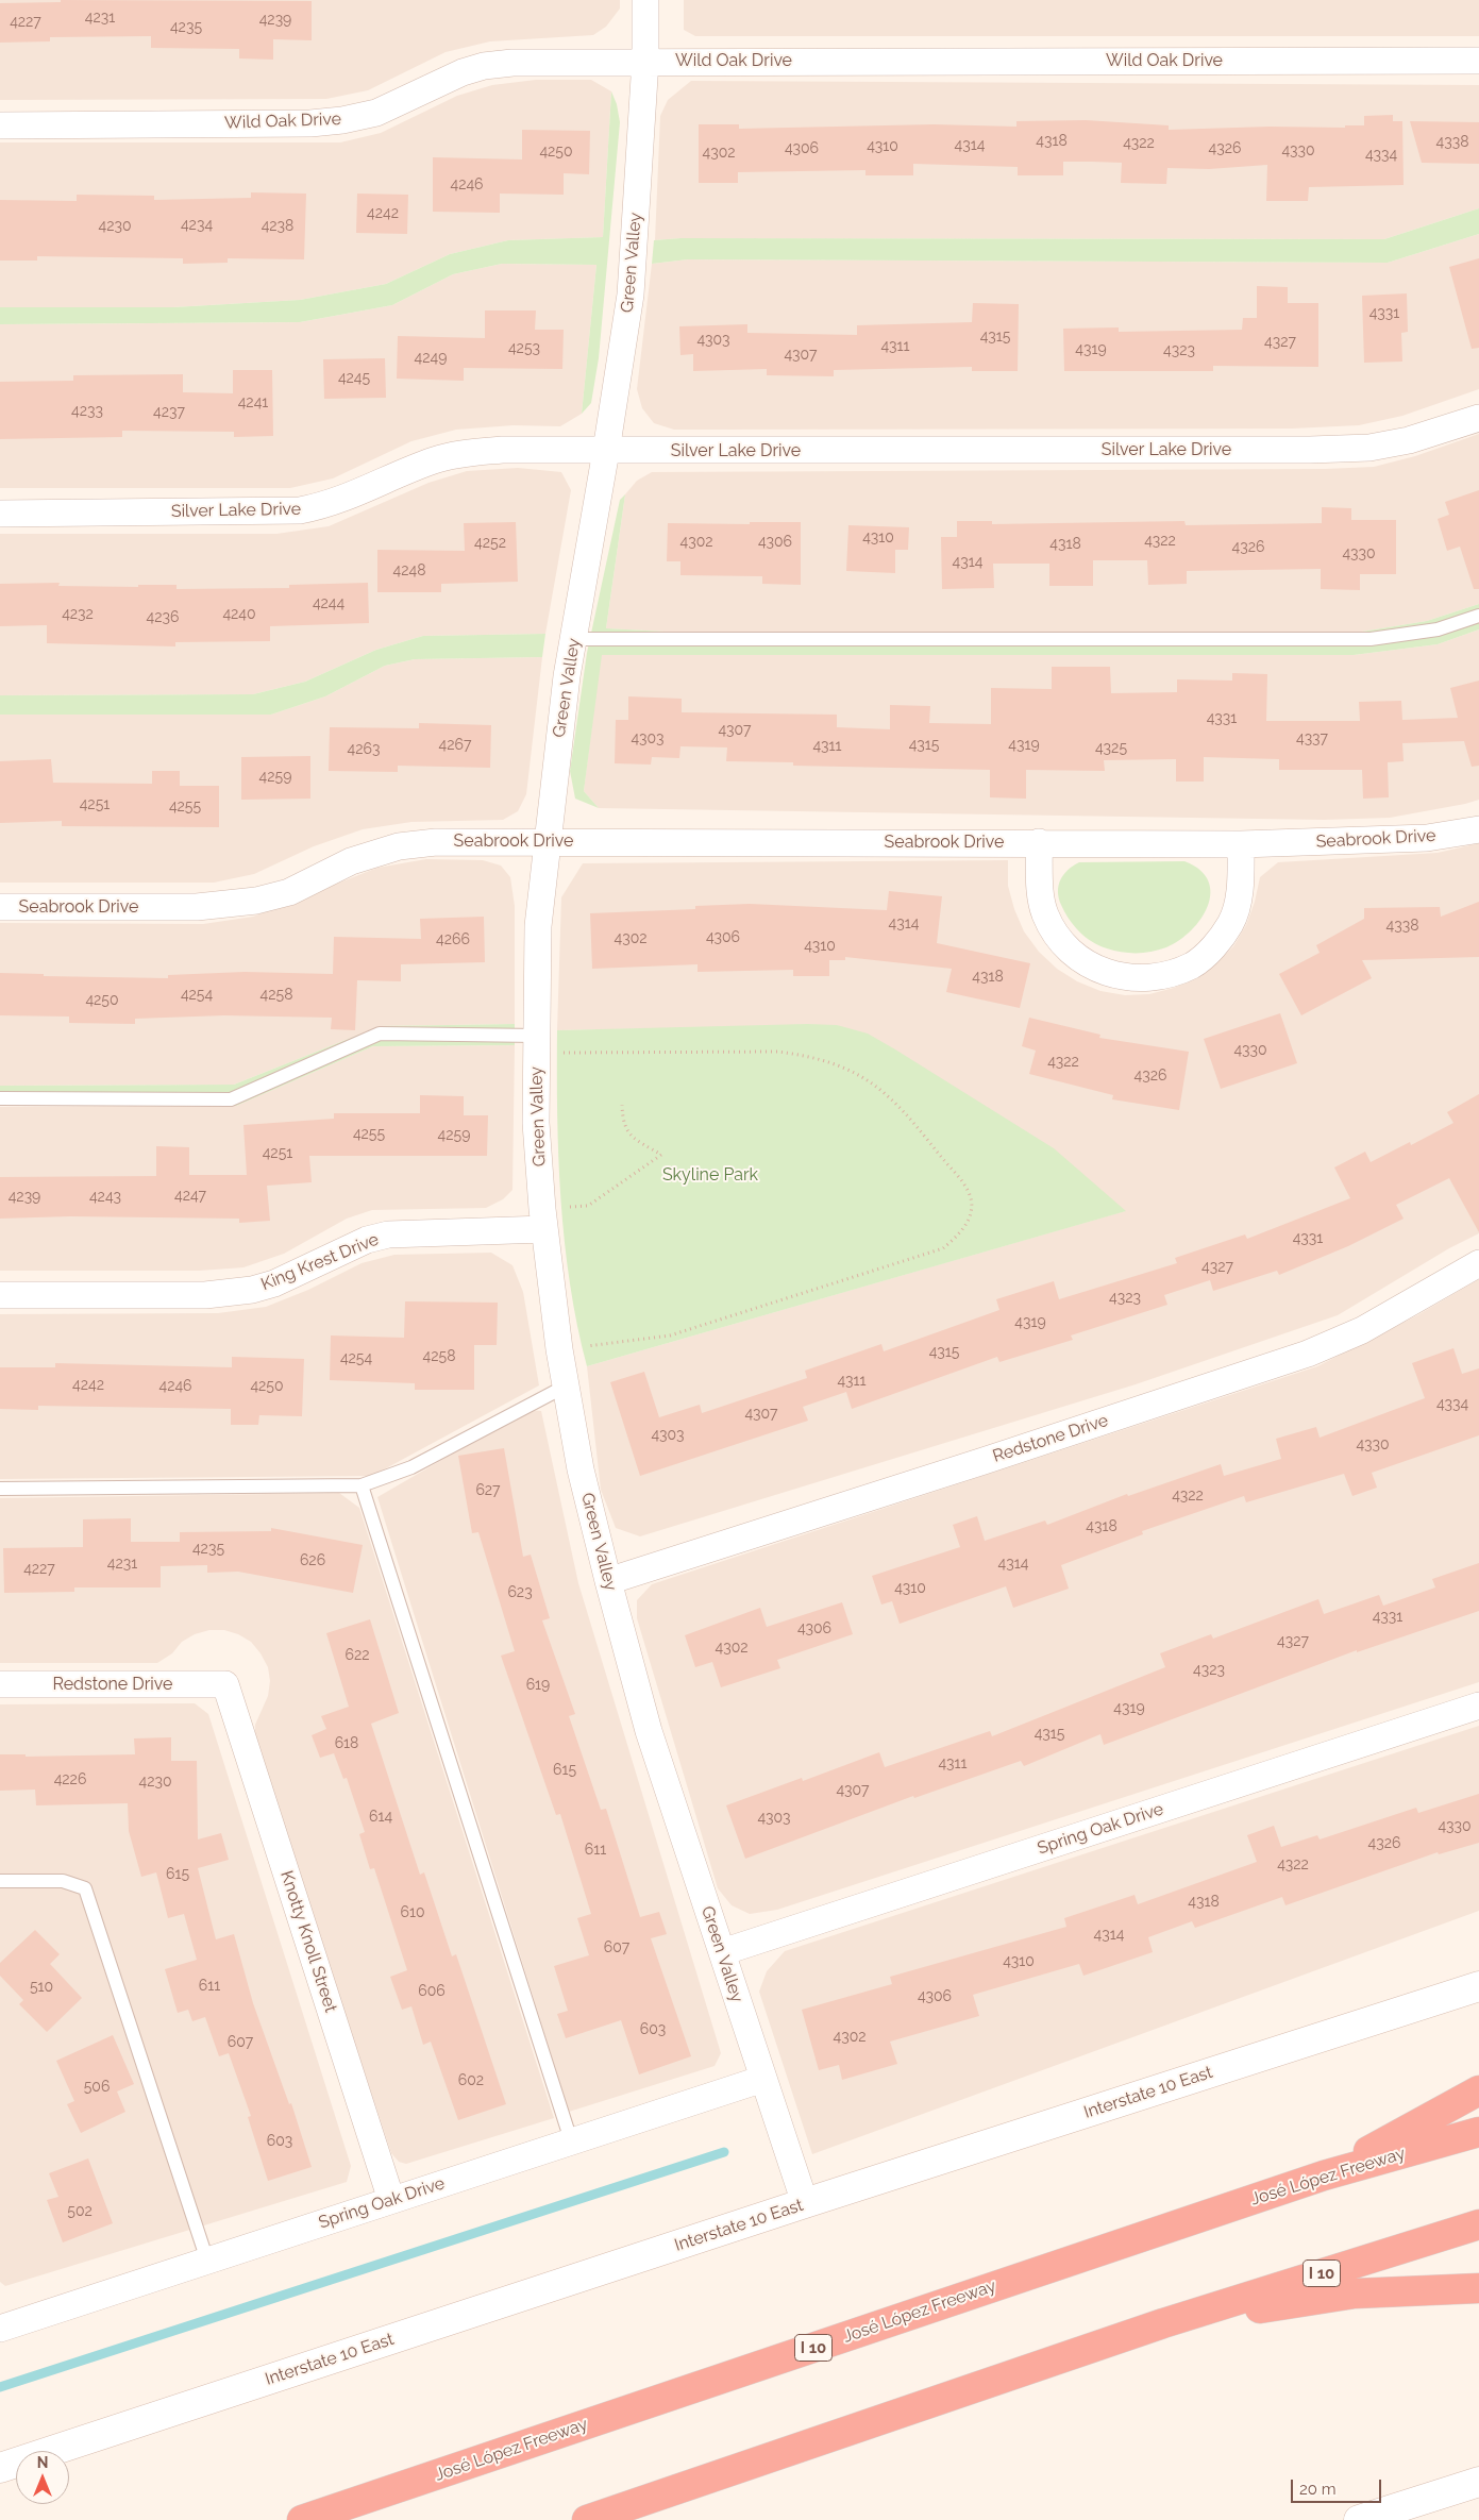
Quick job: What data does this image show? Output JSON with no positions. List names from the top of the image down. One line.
{"streets":{"highway":["José López Freeway","I 10"],"main road":["Interstate 10 East"],"street":["Wild Oak Drive","Green Valley","Silver Lake Drive","Seabrook Drive","King Krest Drive","Redstone Drive","Spring Oak Drive","Knotty Knoll Street"]},"crossings":[["Wild Oak Drive","Green Valley"],["Green Valley","Silver Lake Drive"],["Green Valley","Seabrook Drive"],["Green Valley","King Krest Drive"],["Green Valley","Redstone Drive"],["Green Valley","Spring Oak Drive"],["Green Valley","Interstate 10 East"],["Redstone Drive","Knotty Knoll Street"],["Spring Oak Drive","Knotty Knoll Street"]],"parks":["Skyline Park"],"house_numbers":["4231","4239","4227","4235","4318","4338","4322","4314","4310","4306","4326","4330","4250","4302","4334","4246","4242","4234","4230","4238","4331","4315","4303","4327","4311","4253","4319","4323","4307","4249","4245","4241","4233","4237","4310","4322","4302","4306","4252","4318","4326","4330","4314","4248","4244","4232","4240","4236","4331","4307","4303","4337","4267","4315","4319","4311","4325","4263","4259","4251","4255","4314","4338","4306","4302","4266","4310","4318","4254","4258","4250","4330","4322","4326","4255","4259","4251","4247","4239","4243","4331","4327","4323","4319","4315","4258","4254","4311","4242","4246","4250","4334","4307","4303","4330","627","4322","4318","4235","626","4231","4314","4227","4310","623","4331","4306","4327","4302","622","4323","619","4319","4315","618","4311","615","4226","4230","4307","614","4303","4330","4326","611","4322","615","4318","610","4314","607","4310","611","510","606","4306","603","4302","607","602","506","603","502"],"scale_bar":"20 m","north":"top"}
